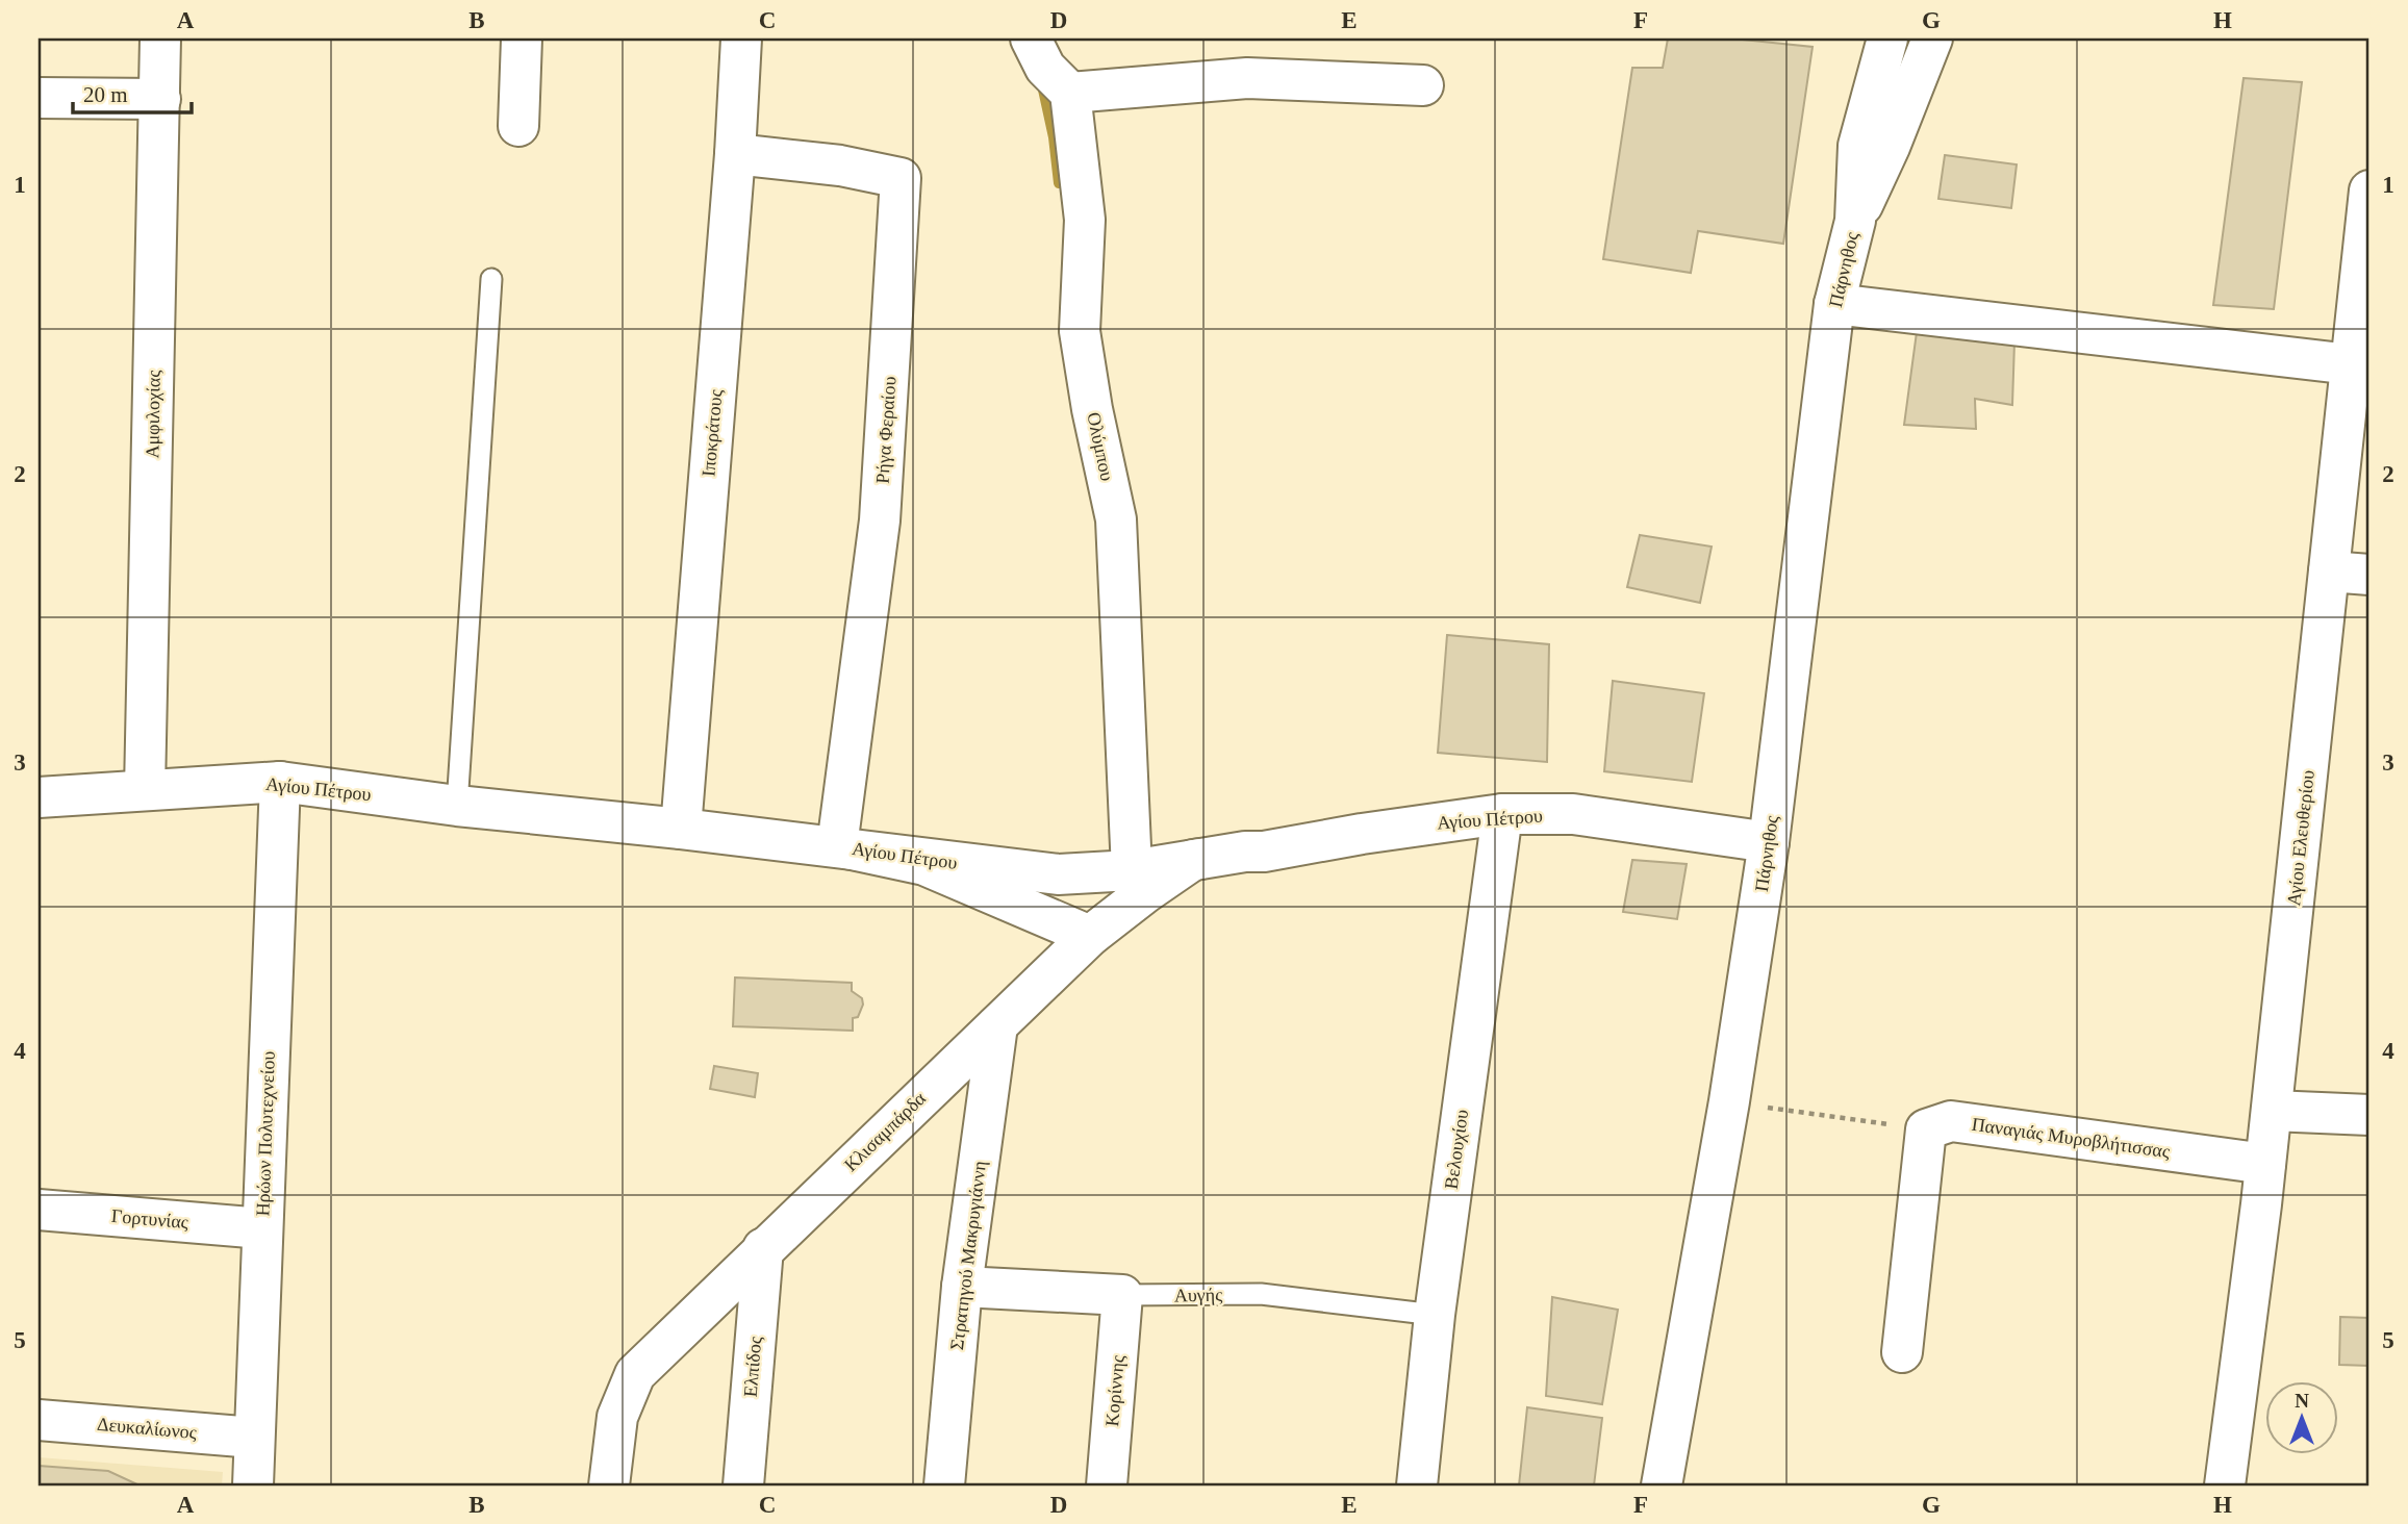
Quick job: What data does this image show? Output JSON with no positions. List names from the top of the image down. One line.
{"streets":{"street":["Πάρνηθος","Αμφιλοχίας","Ρήγα Φεραίου","Ιποκράτους","Ολύμπου","Αγίου Πέτρου","Αγίου Ελευθερίου","Κλισαμπάρδα","Ηρώων Πολυτεχνείου","Παναγιάς Μυροβλήτισσας","Βελουχίου","Γορτυνίας","Στρατηγού Μακρυγιάννη","Αυγής","Ελπίδος","Κορίννης","Δευκαλίωνος"]},"crossings":[["Πάρνηθος","Αγίου Πέτρου"],["Αμφιλοχίας","Αγίου Πέτρου"],["Ρήγα Φεραίου","Ιποκράτους"],["Ρήγα Φεραίου","Αγίου Πέτρου"],["Ιποκράτους","Αγίου Πέτρου"],["Ολύμπου","Αγίου Πέτρου"],["Αγίου Πέτρου","Κλισαμπάρδα"],["Αγίου Πέτρου","Ηρώων Πολυτεχνείου"],["Αγίου Πέτρου","Βελουχίου"],["Αγίου Ελευθερίου","Παναγιάς Μυροβλήτισσας"],["Κλισαμπάρδα","Στρατηγού Μακρυγιάννη"],["Κλισαμπάρδα","Ελπίδος"],["Ηρώων Πολυτεχνείου","Γορτυνίας"],["Ηρώων Πολυτεχνείου","Δευκαλίωνος"],["Βελουχίου","Αυγής"],["Στρατηγού Μακρυγιάννη","Αυγής"],["Αυγής","Κορίννης"]],"scale_bar":"20 m","north":"top","grid":{"columns":["A","B","C","D","E","F","G","H"],"rows":["1","2","3","4","5"]}}
